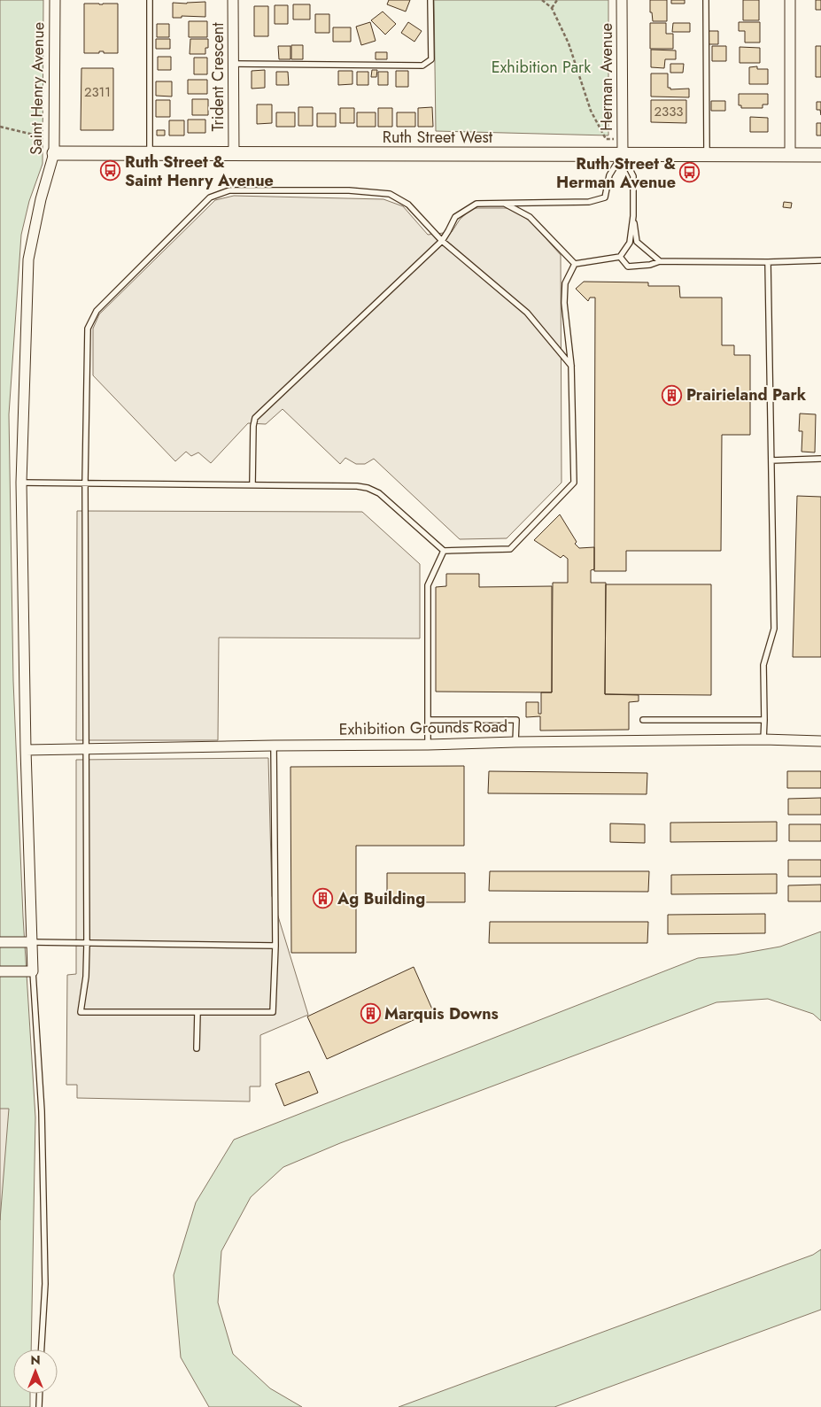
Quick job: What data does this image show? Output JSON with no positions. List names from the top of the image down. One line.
{"streets":{"street":["Trident Crescent","Herman Avenue","Saint Henry Avenue","Ruth Street West","Exhibition Grounds Road"]},"crossings":[["Trident Crescent","Ruth Street West"],["Herman Avenue","Ruth Street West"],["Saint Henry Avenue","Ruth Street West"],["Saint Henry Avenue","Exhibition Grounds Road"]],"parks":["Exhibition Park"],"places":{"bus stop":["Ruth Street & Saint Henry Avenue","Ruth Street & Herman Avenue"],"building":["Prairieland Park","Ag Building","Marquis Downs"]},"house_numbers":["2311","2333"],"north":"top"}
